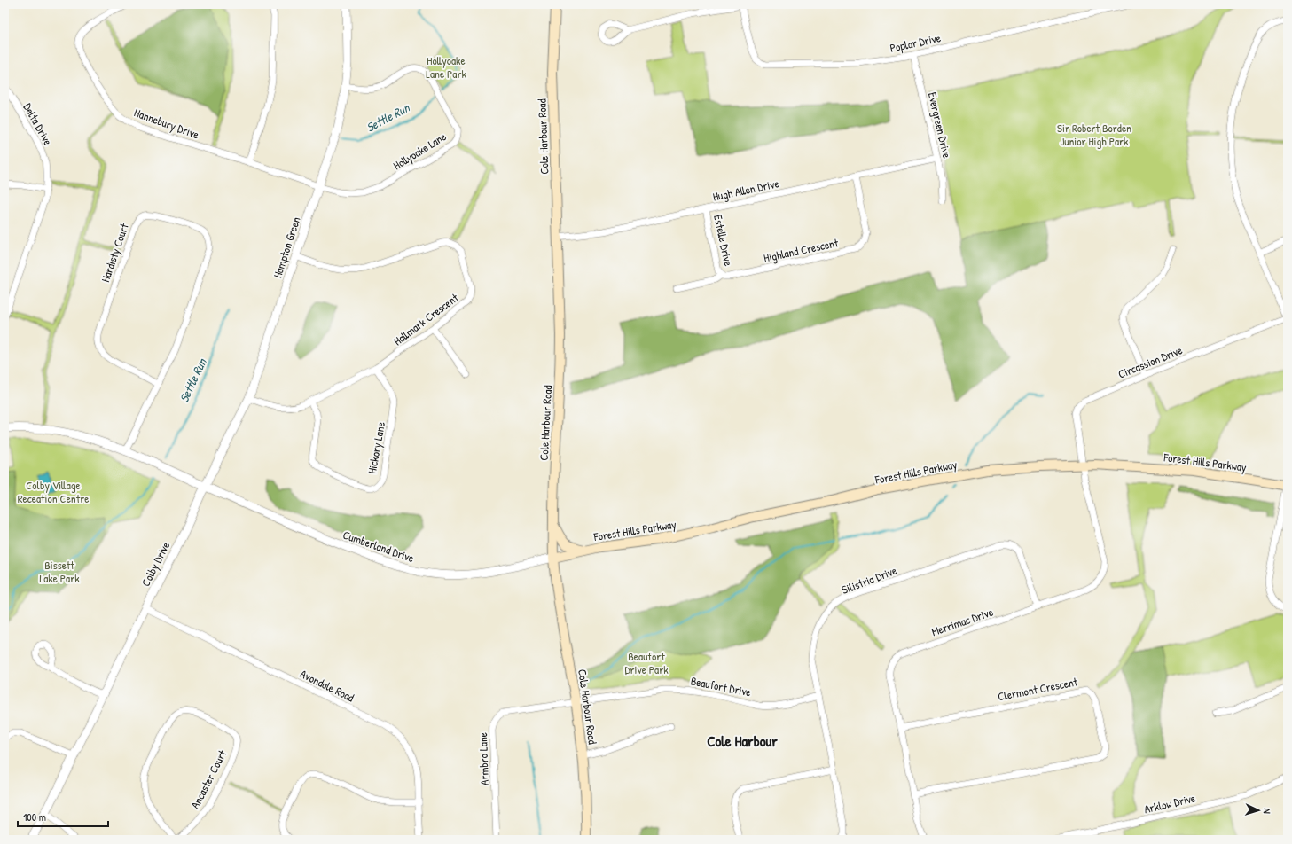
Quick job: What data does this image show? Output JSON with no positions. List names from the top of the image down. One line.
{"streets":{"main road":["Cole Harbour Road","Forest Hills Parkway"],"street":["Poplar Drive","Hannebury Drive","Delta Drive","Evergreen Drive","Hollyoake Lane","Hugh Allen Drive","Estelle Drive","Hampton Green","Highland Crescent","Hardisty Court","Hallmark Crescent","Circassion Drive","Hickory Lane","Cumberland Drive","Colby Drive","Silistria Drive","Merrimac Drive","Avondale Road","Beaufort Drive","Clermont Crescent","Armbro Lane","Ancaster Court","Arklow Drive"]},"crossings":[["Poplar Drive","Evergreen Drive"],["Hannebury Drive","Hollyoake Lane"],["Hannebury Drive","Hampton Green"],["Evergreen Drive","Hugh Allen Drive"],["Cole Harbour Road","Hugh Allen Drive"],["Cole Harbour Road","Forest Hills Parkway"],["Cole Harbour Road","Cumberland Drive"],["Cole Harbour Road","Beaufort Drive"],["Cole Harbour Road","Armbro Lane"],["Hollyoake Lane","Hampton Green"],["Hugh Allen Drive","Estelle Drive"],["Hugh Allen Drive","Highland Crescent"],["Estelle Drive","Highland Crescent"],["Hampton Green","Hallmark Crescent"],["Hampton Green","Cumberland Drive"],["Hampton Green","Colby Drive"],["Hallmark Crescent","Hickory Lane"],["Circassion Drive","Forest Hills Parkway"],["Circassion Drive","Merrimac Drive"],["Forest Hills Parkway","Cumberland Drive"],["Forest Hills Parkway","Merrimac Drive"],["Cumberland Drive","Colby Drive"],["Colby Drive","Avondale Road"],["Silistria Drive","Merrimac Drive"],["Silistria Drive","Beaufort Drive"],["Merrimac Drive","Clermont Crescent"],["Beaufort Drive","Armbro Lane"]],"districts":["Cole Harbour"],"water":["Settle Run"],"parks":["Hollyoake Lane Park","Sir Robert Borden Junior High Park","Colby Village Receation Centre","Bissett Lake Park","Beaufort Drive Park"],"scale_bar":"100 m","north":"right"}
